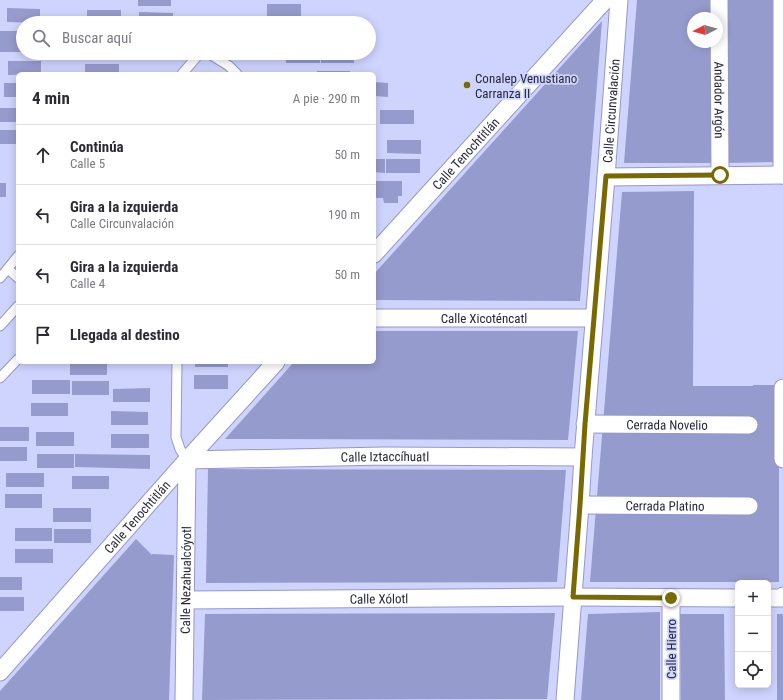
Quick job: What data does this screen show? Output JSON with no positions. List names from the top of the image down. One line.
{"streets":{"street":["Andador Argón","Calle Circunvalación","Calle Tenochtitlán","Calle Xicoténcatl","Cerrada Novelio","Calle Iztaccíhuatl","Cerrada Platino","Calle Nezahualcóyotl","Calle Xólotl","Calle Hierro"]},"crossings":[["Calle Circunvalación","Calle Xicoténcatl"],["Calle Circunvalación","Cerrada Novelio"],["Calle Circunvalación","Calle Iztaccíhuatl"],["Calle Circunvalación","Cerrada Platino"],["Calle Circunvalación","Calle Xólotl"],["Calle Tenochtitlán","Calle Iztaccíhuatl"],["Calle Tenochtitlán","Calle Nezahualcóyotl"],["Calle Iztaccíhuatl","Calle Nezahualcóyotl"],["Calle Nezahualcóyotl","Calle Xólotl"],["Calle Xólotl","Calle Hierro"]],"places":["Conalep Venustiano Carranza II"],"north":"left","page":{"search":"Buscar aquí","heading":["4 min","A pie · 290 m"],"list":[["Continúa","Calle 5","50 m"],["Gira a la izquierda","Calle Circunvalación","190 m"],["Gira a la izquierda","Calle 4","50 m"],"Llegada al destino"],"map_buttons":["+","−"]}}
